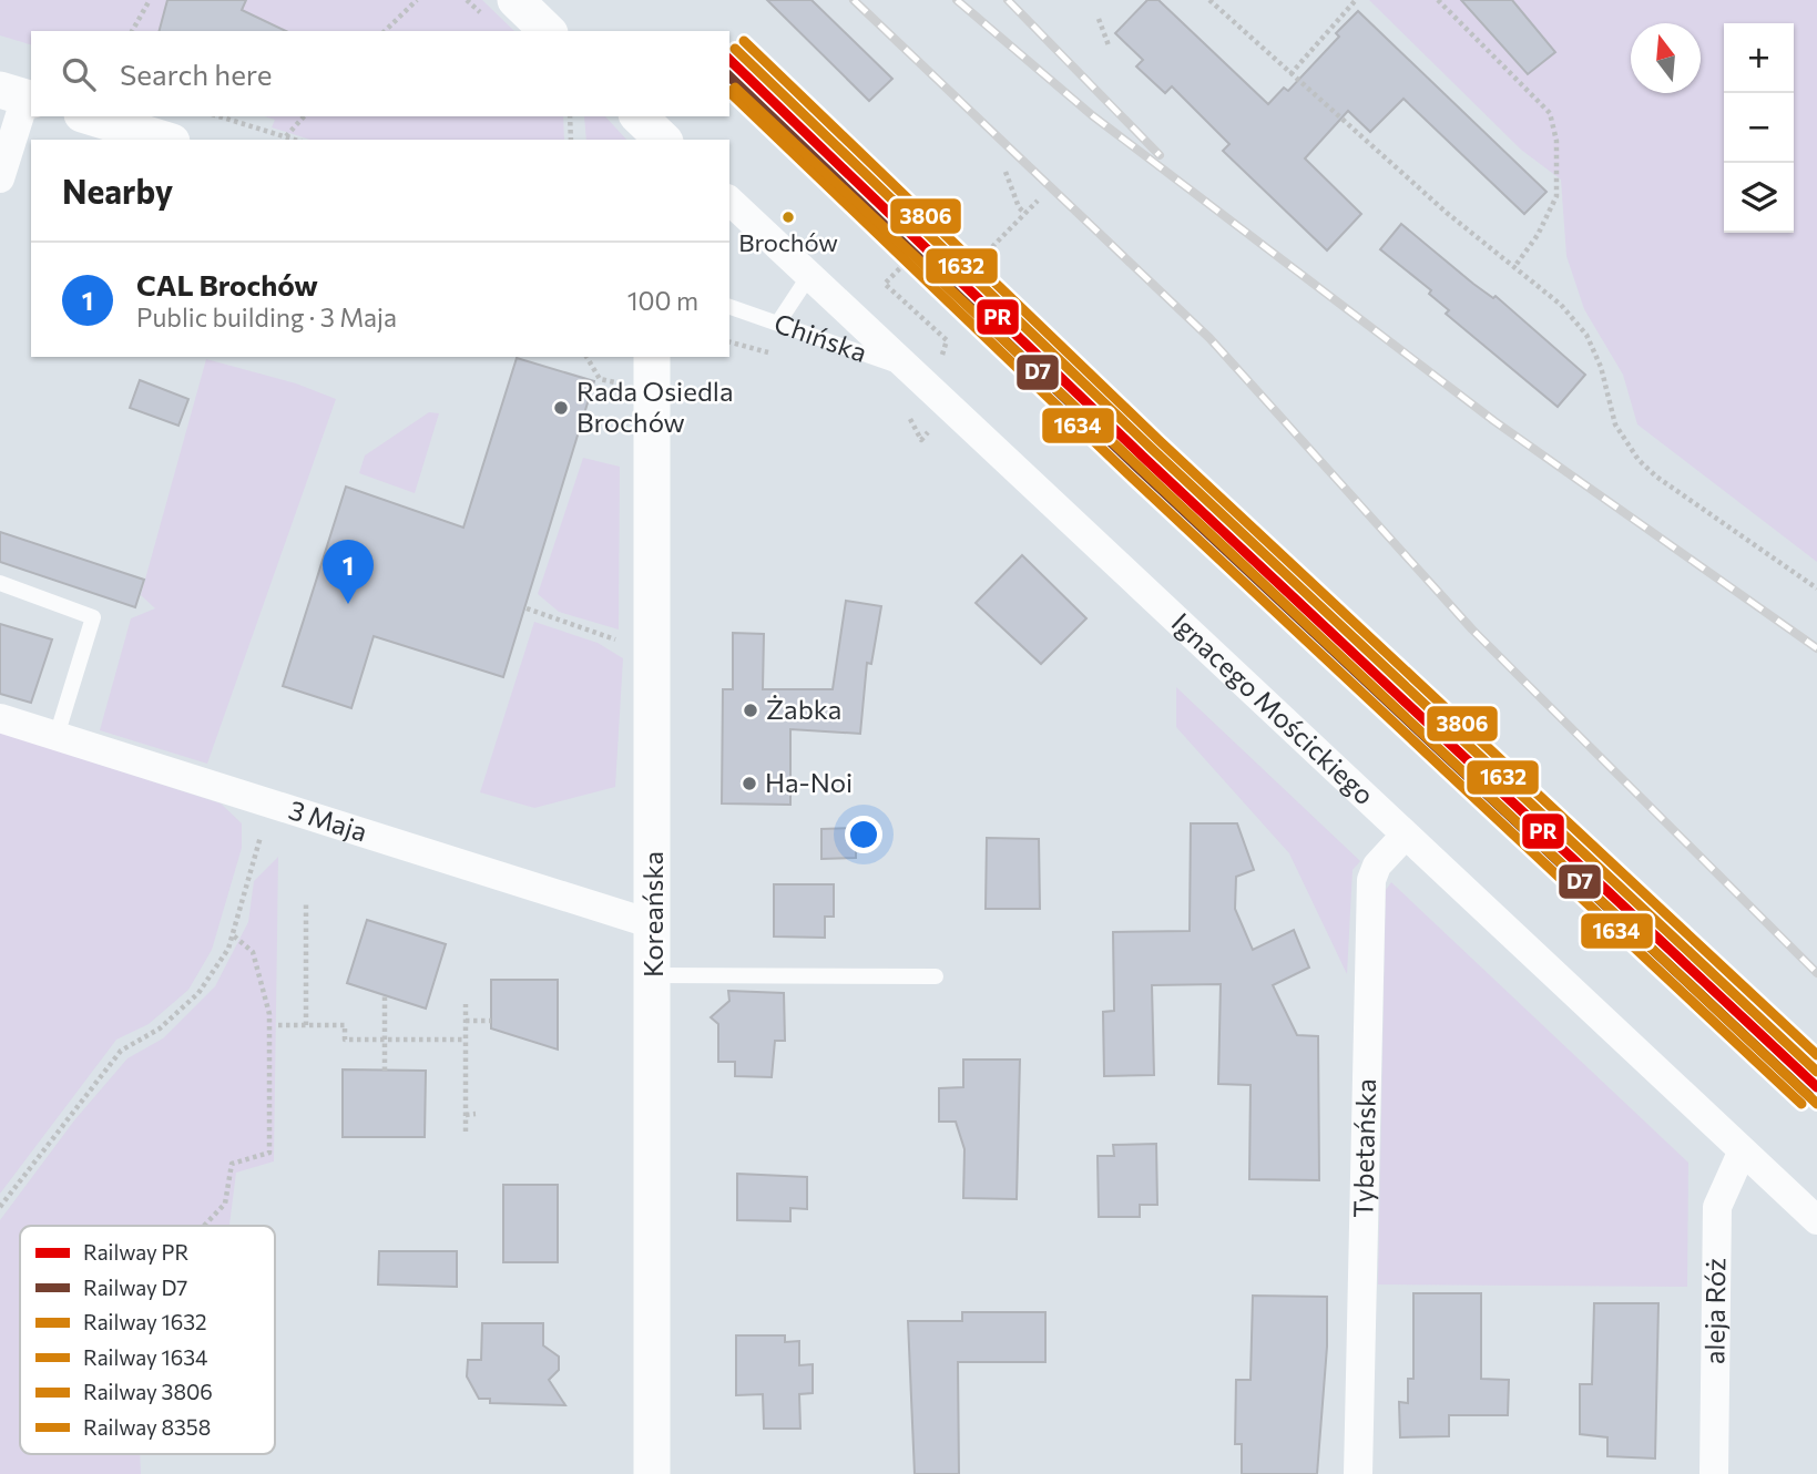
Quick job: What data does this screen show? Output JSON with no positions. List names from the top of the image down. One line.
{"streets":{"street":["Ignacego Mościckiego","3 Maja","Koreańska","Tybetańska","aleja Róż"],"lane":["Chińska"]},"crossings":[["Chińska","Ignacego Mościckiego"],["Ignacego Mościckiego","Tybetańska"],["Ignacego Mościckiego","aleja Róż"],["3 Maja","Koreańska"]],"places":["Brochów","Rada Osiedla Brochów","Żabka","Ha-Noi"],"lines":["rail line 3806","rail line 1632","rail line PR","rail line D7","rail line 8358","rail line 1634"],"legend":["Railway PR","Railway D7","Railway 1632","Railway 1634","Railway 3806","Railway 8358"],"north":"top","page":{"map_buttons":["+","−"],"search":"Search here","heading":"Nearby","list":[{"mark":"1","name":"CAL Brochów","note":"Public building · 3 Maja","value":"100 m"}],"pins":"1"}}
